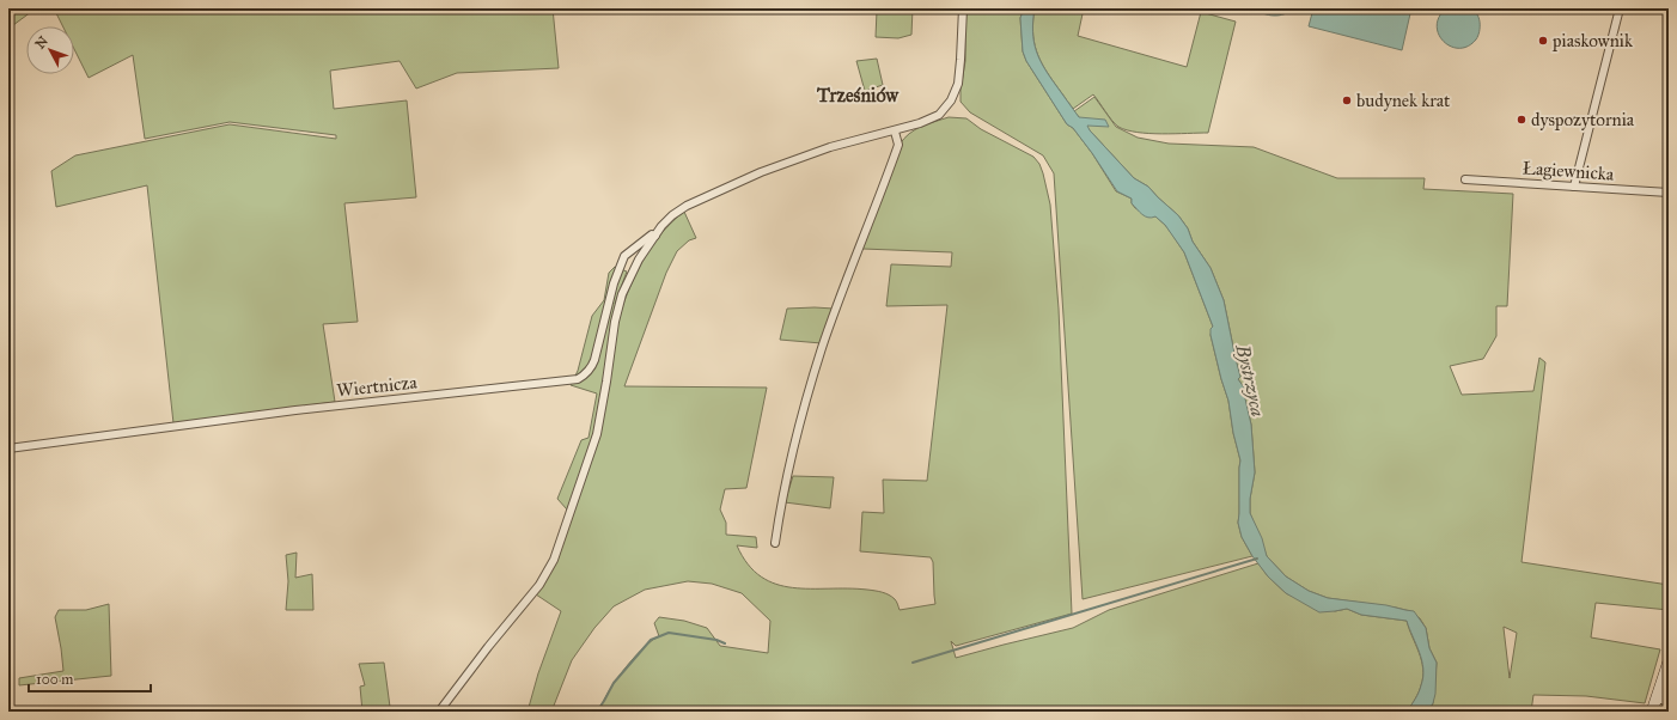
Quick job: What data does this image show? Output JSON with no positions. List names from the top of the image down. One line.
{"streets":{"street":["Łagiewnicka","Wiertnicza"]},"districts":["Trześniów"],"water":["Bystrzyca"],"places":["piaskownik","budynek krat","dyspozytornia"],"scale_bar":"100 m","north":"top left"}
